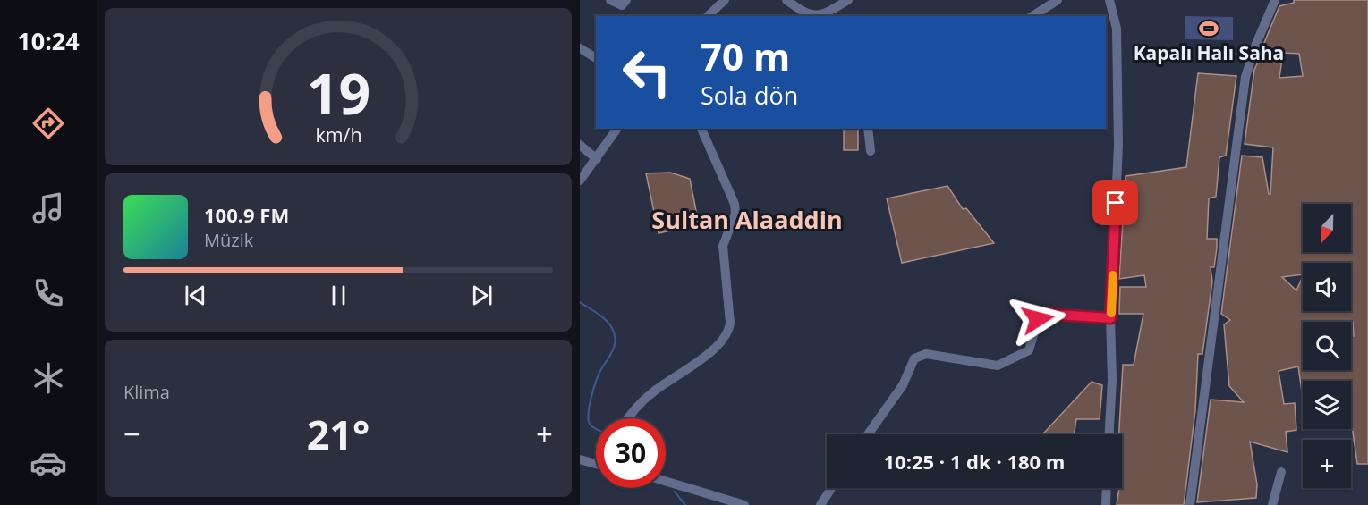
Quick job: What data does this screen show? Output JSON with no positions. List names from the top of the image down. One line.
{"districts":["Sultan Alaaddin"],"places":{"sports":["Kapalı Halı Saha"]},"north":"bottom","page":{"tabs":"10:24","turn":["70 m","Sola dön"],"song":["100.9 FM","Müzik"],"map_buttons":"+","tile":"Klima","heat":["−","21°","+"],"limit":"30","trip":"10:25 · 1 dk · 180 m","gauge":["19","km/h"]}}
